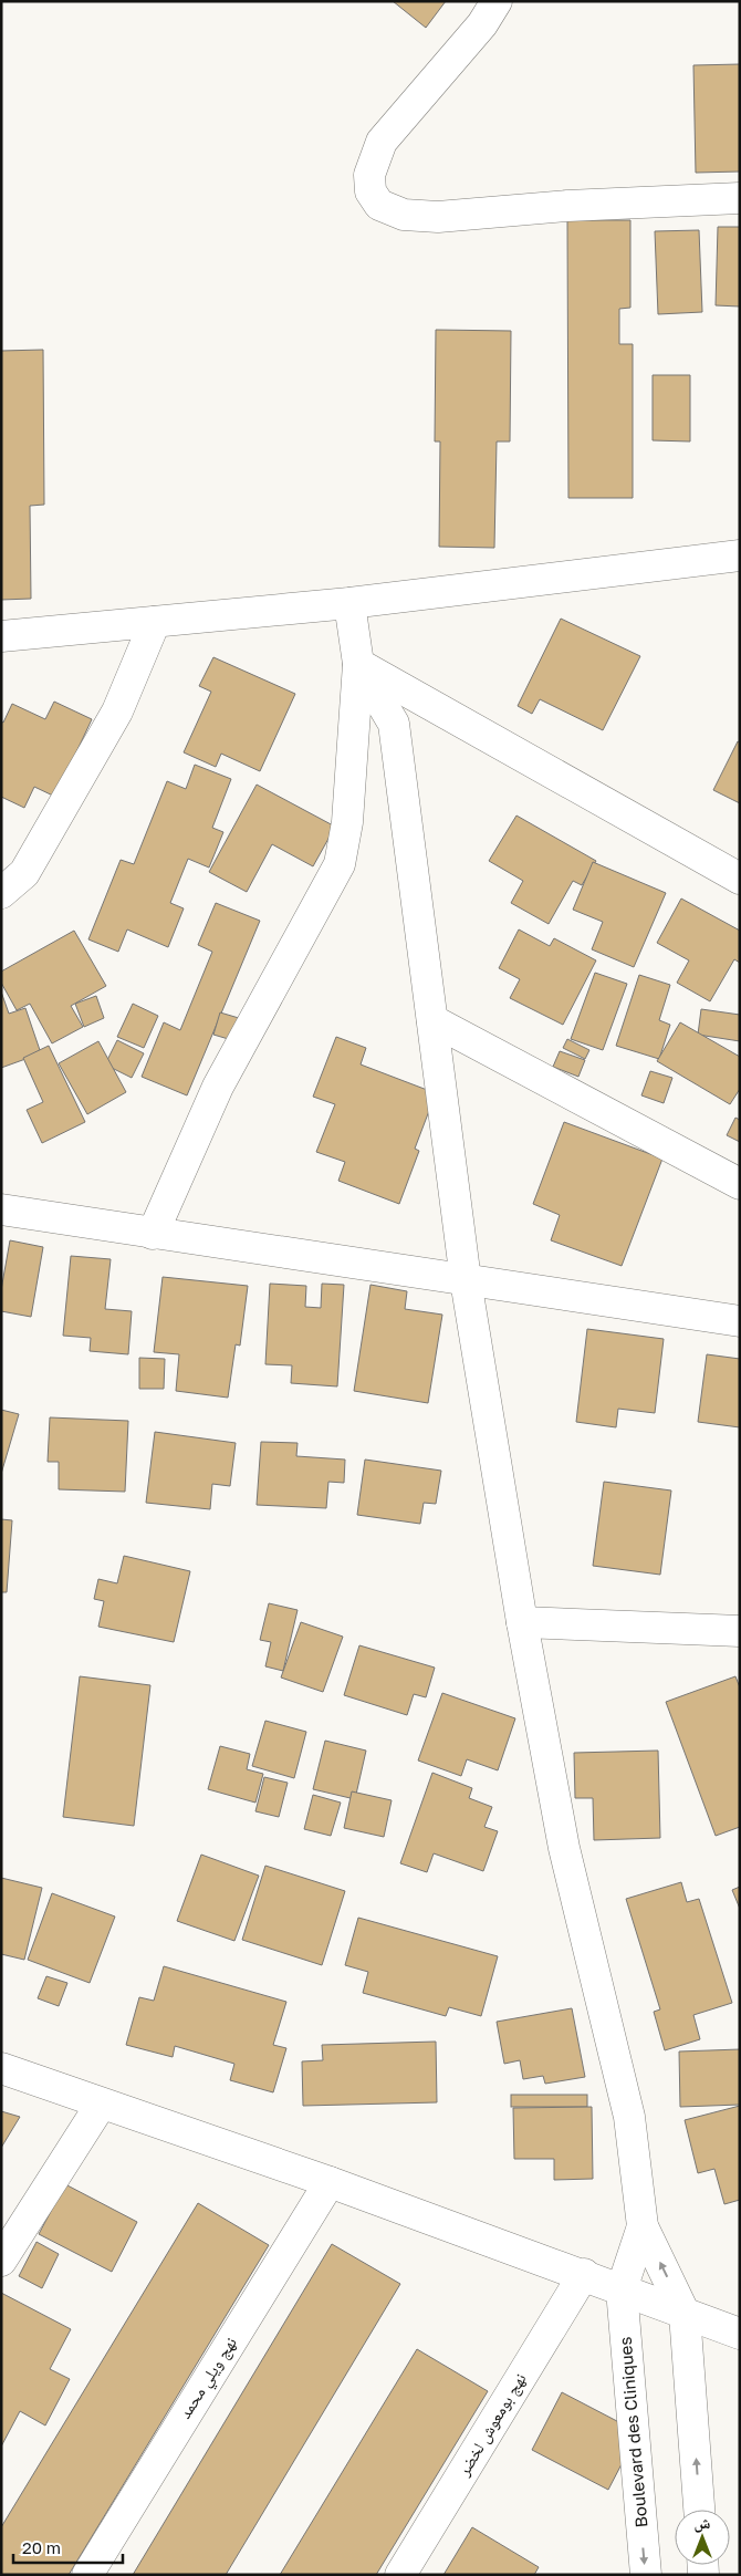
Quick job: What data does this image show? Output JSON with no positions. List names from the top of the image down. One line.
{"streets":{"street":["نهج ويلي محمد","نهج بومعوش لخضر","Boulevard des Cliniques"]},"scale_bar":"20 m","north":"top"}
